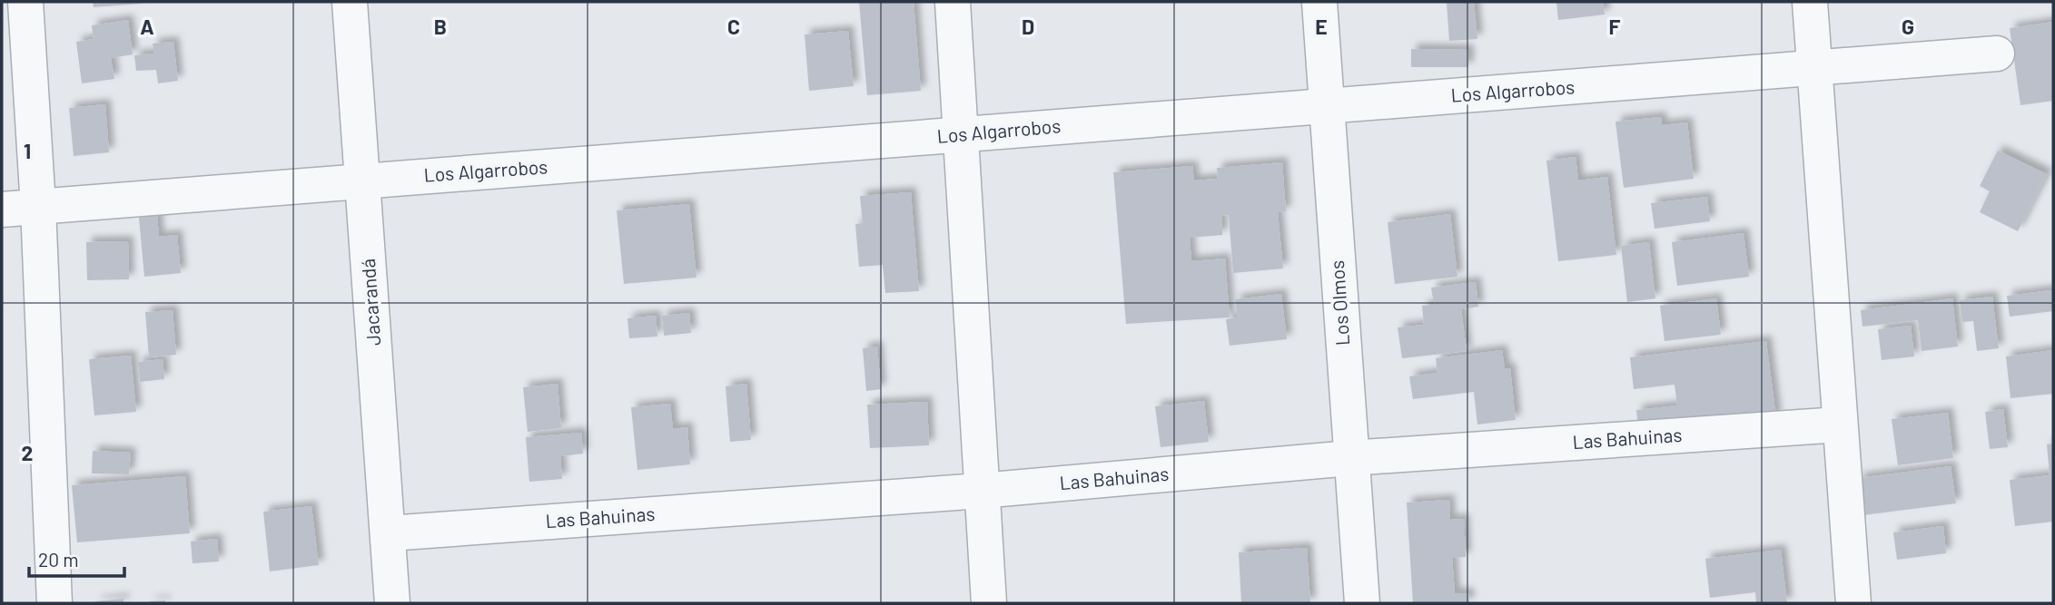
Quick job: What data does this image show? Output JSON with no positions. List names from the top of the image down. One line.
{"streets":{"street":["Los Algarrobos","Jacarandá","Los Olmos","Las Bahuinas"]},"crossings":[["Los Algarrobos","Jacarandá"],["Los Algarrobos","Los Olmos"],["Jacarandá","Las Bahuinas"],["Los Olmos","Las Bahuinas"]],"scale_bar":"20 m","grid":{"columns":["A","B","C","D","E","F","G"],"rows":["1","2"]}}
